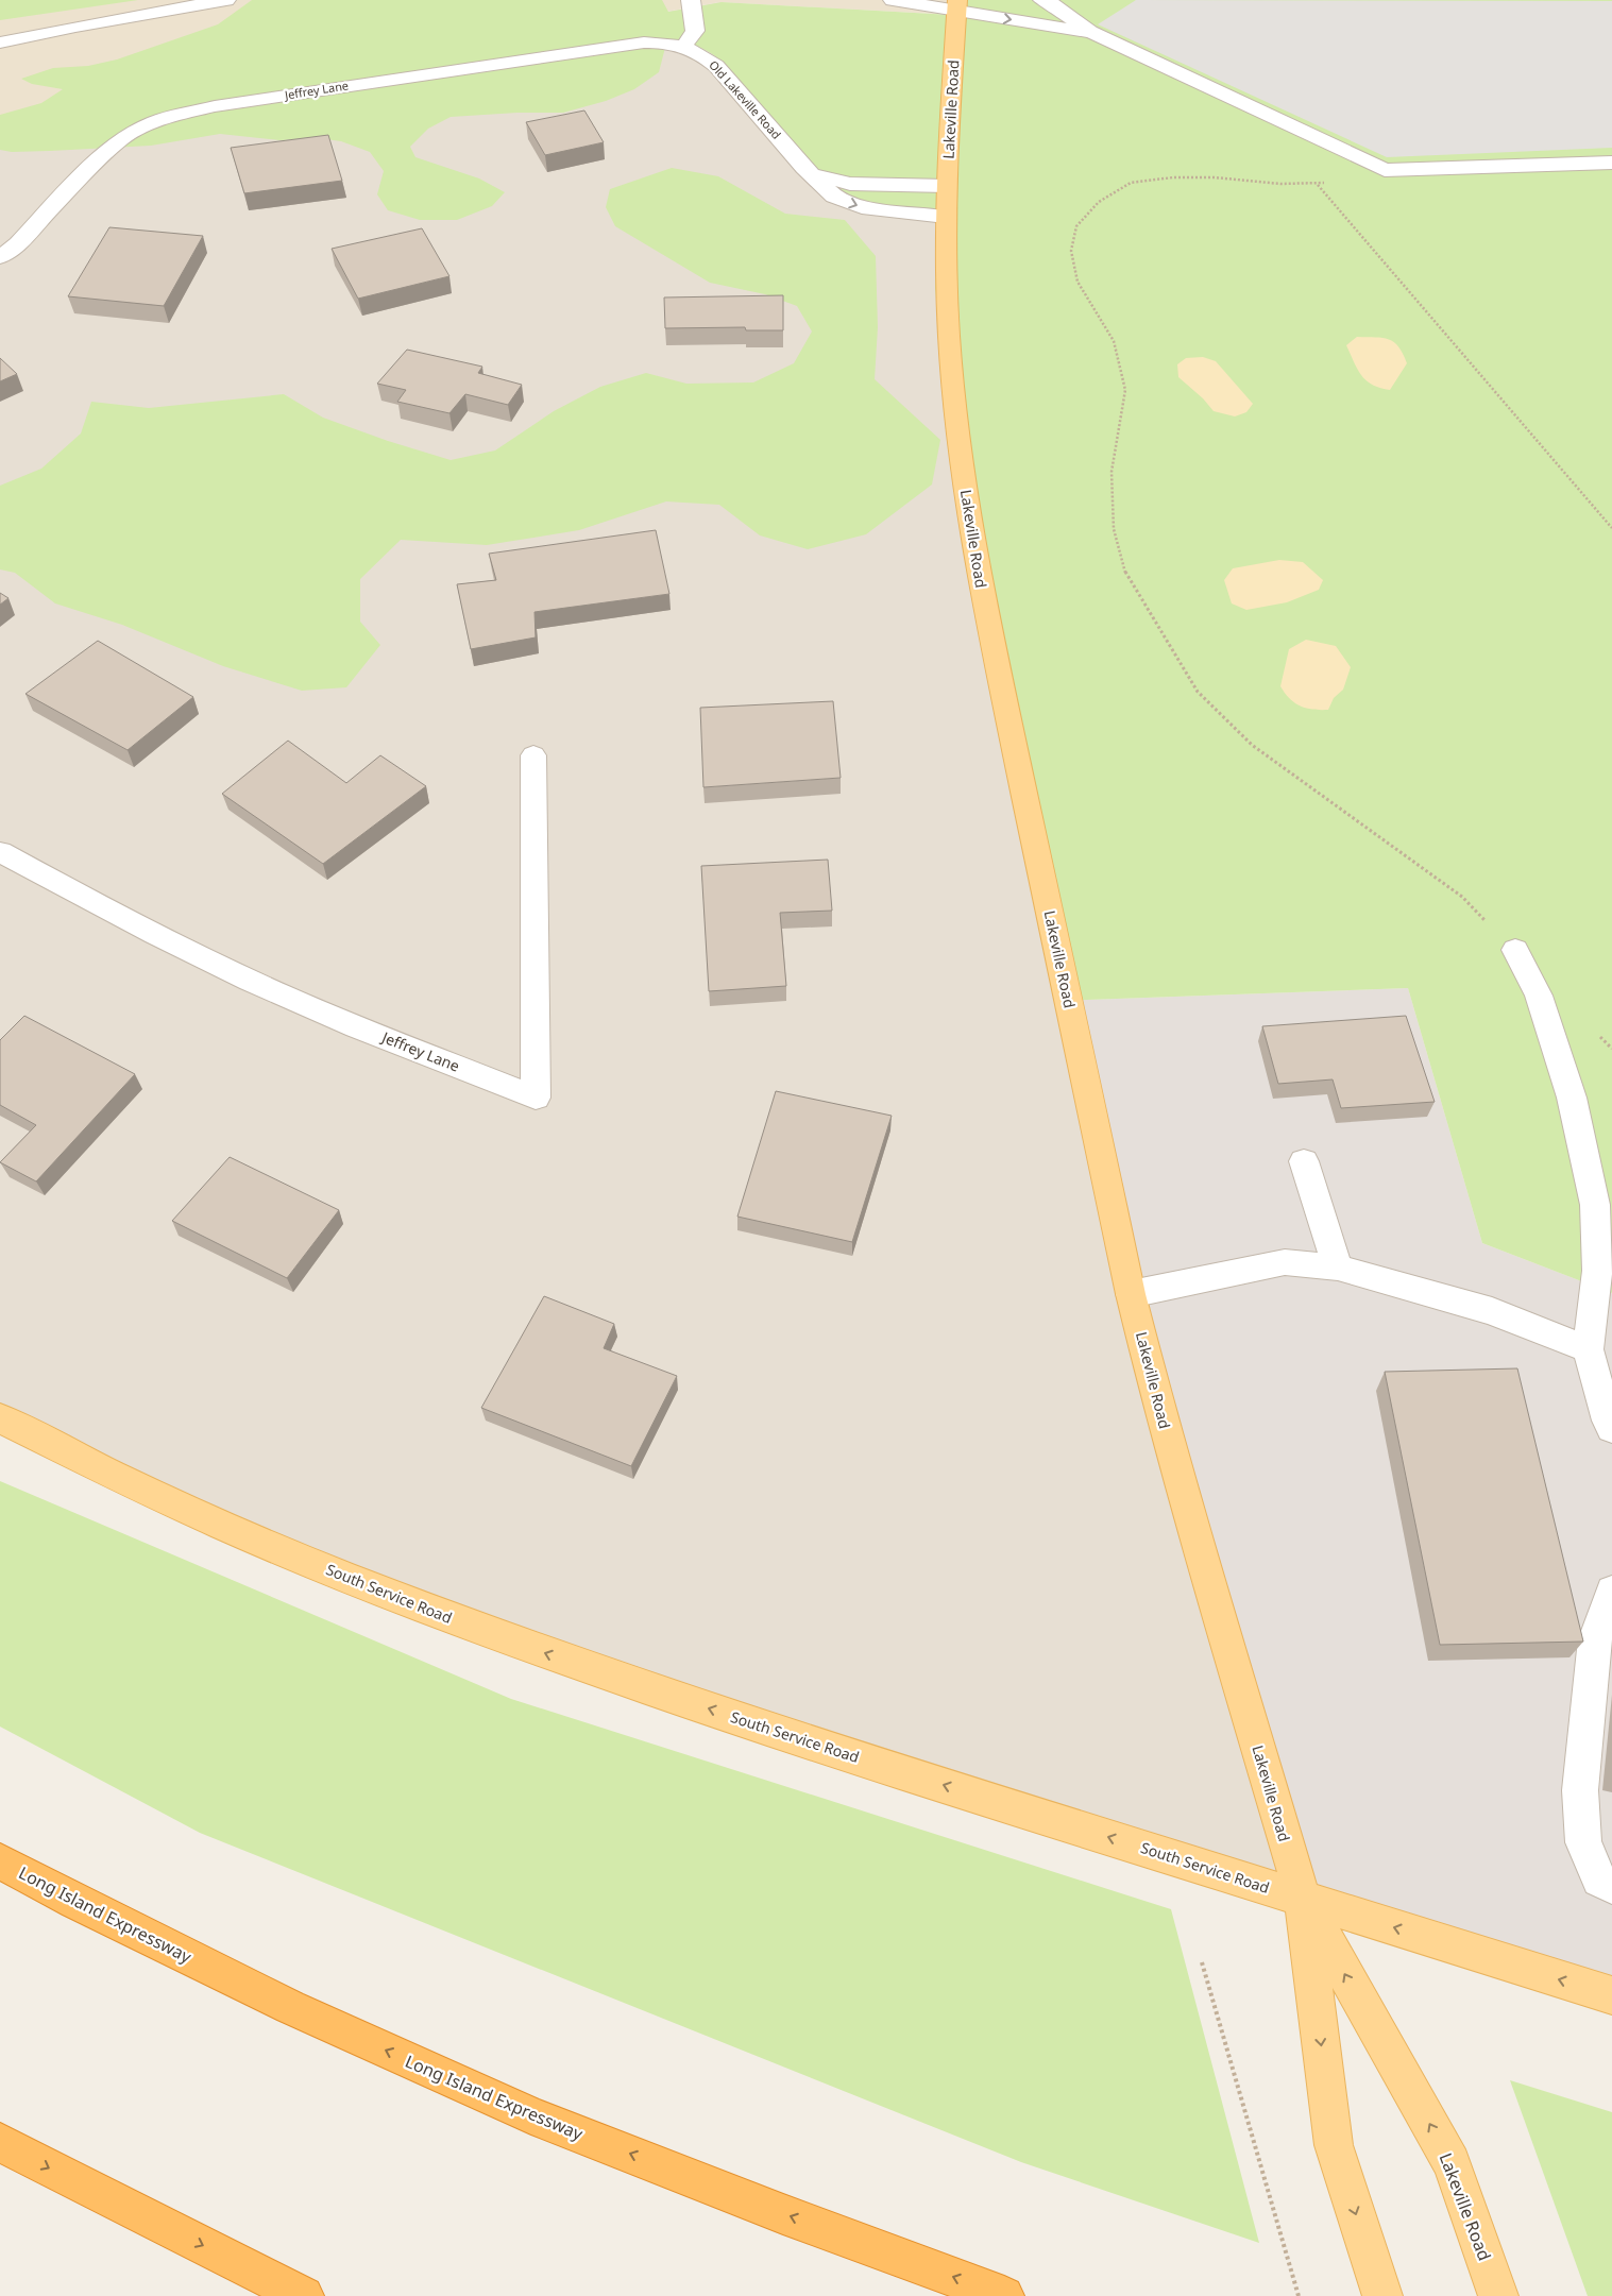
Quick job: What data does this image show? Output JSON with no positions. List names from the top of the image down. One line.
{"streets":{"highway":["Long Island Expressway"],"main road":["Lakeville Road","South Service Road"],"street":["Jeffrey Lane","Old Lakeville Road"]},"crossings":[["Jeffrey Lane","Old Lakeville Road"],["Old Lakeville Road","Lakeville Road"],["Lakeville Road","South Service Road"]],"one_way":["South Service Road"]}
